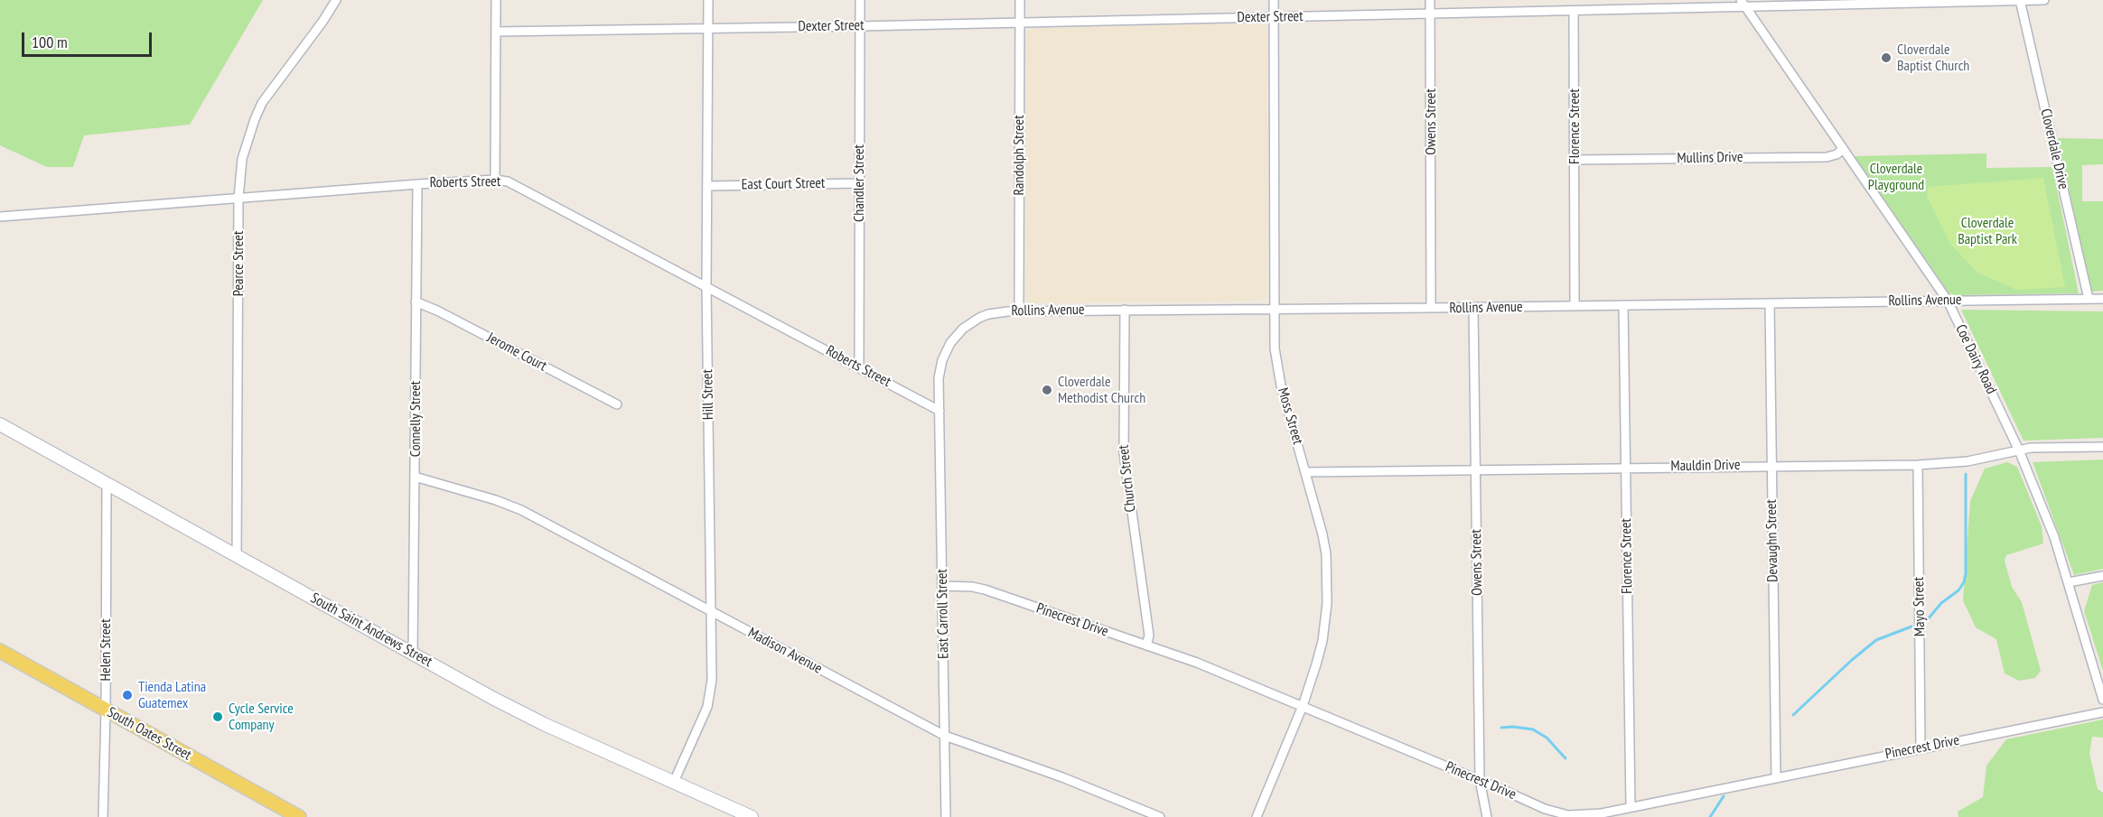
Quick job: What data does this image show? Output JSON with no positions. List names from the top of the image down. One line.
{"streets":{"main road":["South Oates Street"],"street":["Dexter Street","Owens Street","Florence Street","Cloverdale Drive","Randolph Street","Mullins Drive","Roberts Street","Chandler Street","East Court Street","Pearce Street","Rollins Avenue","Jerome Court","Coe Dairy Road","Hill Street","Moss Street","Connelly Street","Mauldin Drive","Church Street","Devaughn Street","Mayo Street","East Carroll Street","Pinecrest Drive","South Saint Andrews Street","Helen Street","Madison Avenue"]},"crossings":[["Dexter Street","Owens Street"],["Dexter Street","Florence Street"],["Dexter Street","Cloverdale Drive"],["Dexter Street","Randolph Street"],["Dexter Street","Chandler Street"],["Dexter Street","Coe Dairy Road"],["Dexter Street","Hill Street"],["Dexter Street","Moss Street"],["Owens Street","Rollins Avenue"],["Owens Street","Mauldin Drive"],["Owens Street","Pinecrest Drive"],["Florence Street","Mullins Drive"],["Florence Street","Rollins Avenue"],["Florence Street","Mauldin Drive"],["Florence Street","Pinecrest Drive"],["Cloverdale Drive","Rollins Avenue"],["Randolph Street","Rollins Avenue"],["Mullins Drive","Coe Dairy Road"],["Roberts Street","Chandler Street"],["Roberts Street","Pearce Street"],["Roberts Street","Rollins Avenue"],["Roberts Street","Hill Street"],["Roberts Street","Connelly Street"],["Roberts Street","East Carroll Street"],["Chandler Street","East Court Street"],["East Court Street","Hill Street"],["Pearce Street","South Saint Andrews Street"],["Rollins Avenue","Coe Dairy Road"],["Rollins Avenue","Moss Street"],["Rollins Avenue","Church Street"],["Rollins Avenue","Devaughn Street"],["Rollins Avenue","East Carroll Street"],["Jerome Court","Connelly Street"],["Coe Dairy Road","Mauldin Drive"],["Hill Street","South Saint Andrews Street"],["Hill Street","Madison Avenue"],["Moss Street","Mauldin Drive"],["Moss Street","Pinecrest Drive"],["Connelly Street","South Saint Andrews Street"],["Connelly Street","Madison Avenue"],["Mauldin Drive","Devaughn Street"],["Mauldin Drive","Mayo Street"],["Church Street","Pinecrest Drive"],["Devaughn Street","Pinecrest Drive"],["Mayo Street","Pinecrest Drive"],["East Carroll Street","Pinecrest Drive"],["East Carroll Street","Madison Avenue"],["South Saint Andrews Street","Helen Street"],["Helen Street","South Oates Street"]],"parks":["Cloverdale Playground","Cloverdale Baptist Park"],"places":["Cloverdale Baptist Church","Cloverdale Methodist Church","Tienda Latina Guatemex","Cycle Service Company"],"scale_bar":"100 m"}
